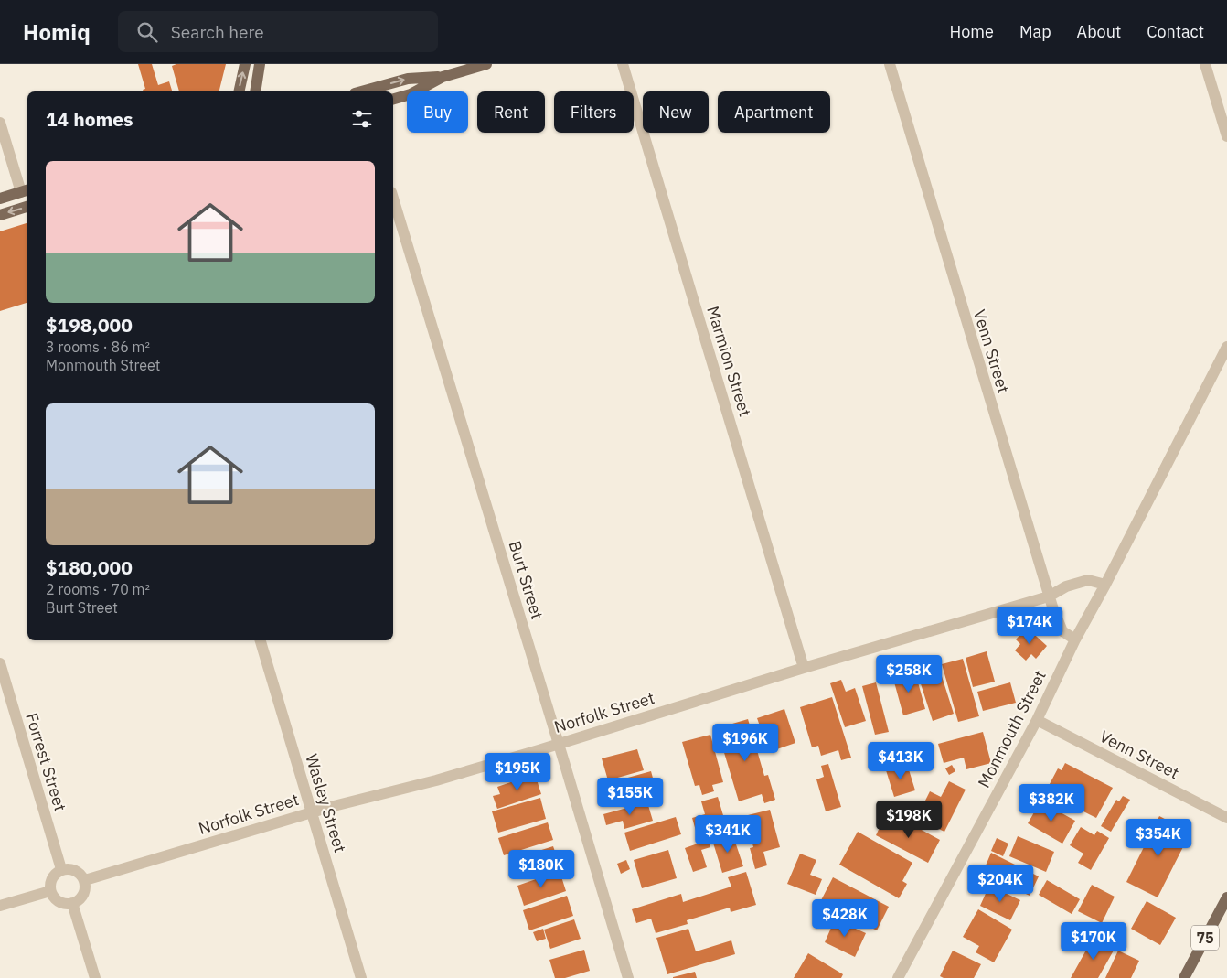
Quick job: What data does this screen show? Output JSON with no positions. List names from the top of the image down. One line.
{"streets":{"main road":["75"],"street":["Venn Street","Marmion Street","Burt Street","Norfolk Street","Monmouth Street","Forrest Street","Wasley Street"]},"crossings":[["Venn Street","Norfolk Street"],["Venn Street","Monmouth Street"],["Marmion Street","Norfolk Street"],["Burt Street","Norfolk Street"],["Norfolk Street","Monmouth Street"],["Norfolk Street","Forrest Street"],["Norfolk Street","Wasley Street"]],"page":{"header":"Homiq","search":"Search here","nav":["Home","Map","About","Contact"],"chip":["Buy","Rent","Filters","New","Apartment"],"heading":"14 homes","list":[{"name":"$198,000","note":"3 rooms · 86 m² · Monmouth Street"},{"name":"$180,000","note":"2 rooms · 70 m² · Burt Street"}],"price":["$174K","$258K","$196K","$413K","$195K","$155K","$382K","$198K","$341K","$354K","$180K","$204K","$428K","$170K"]}}
